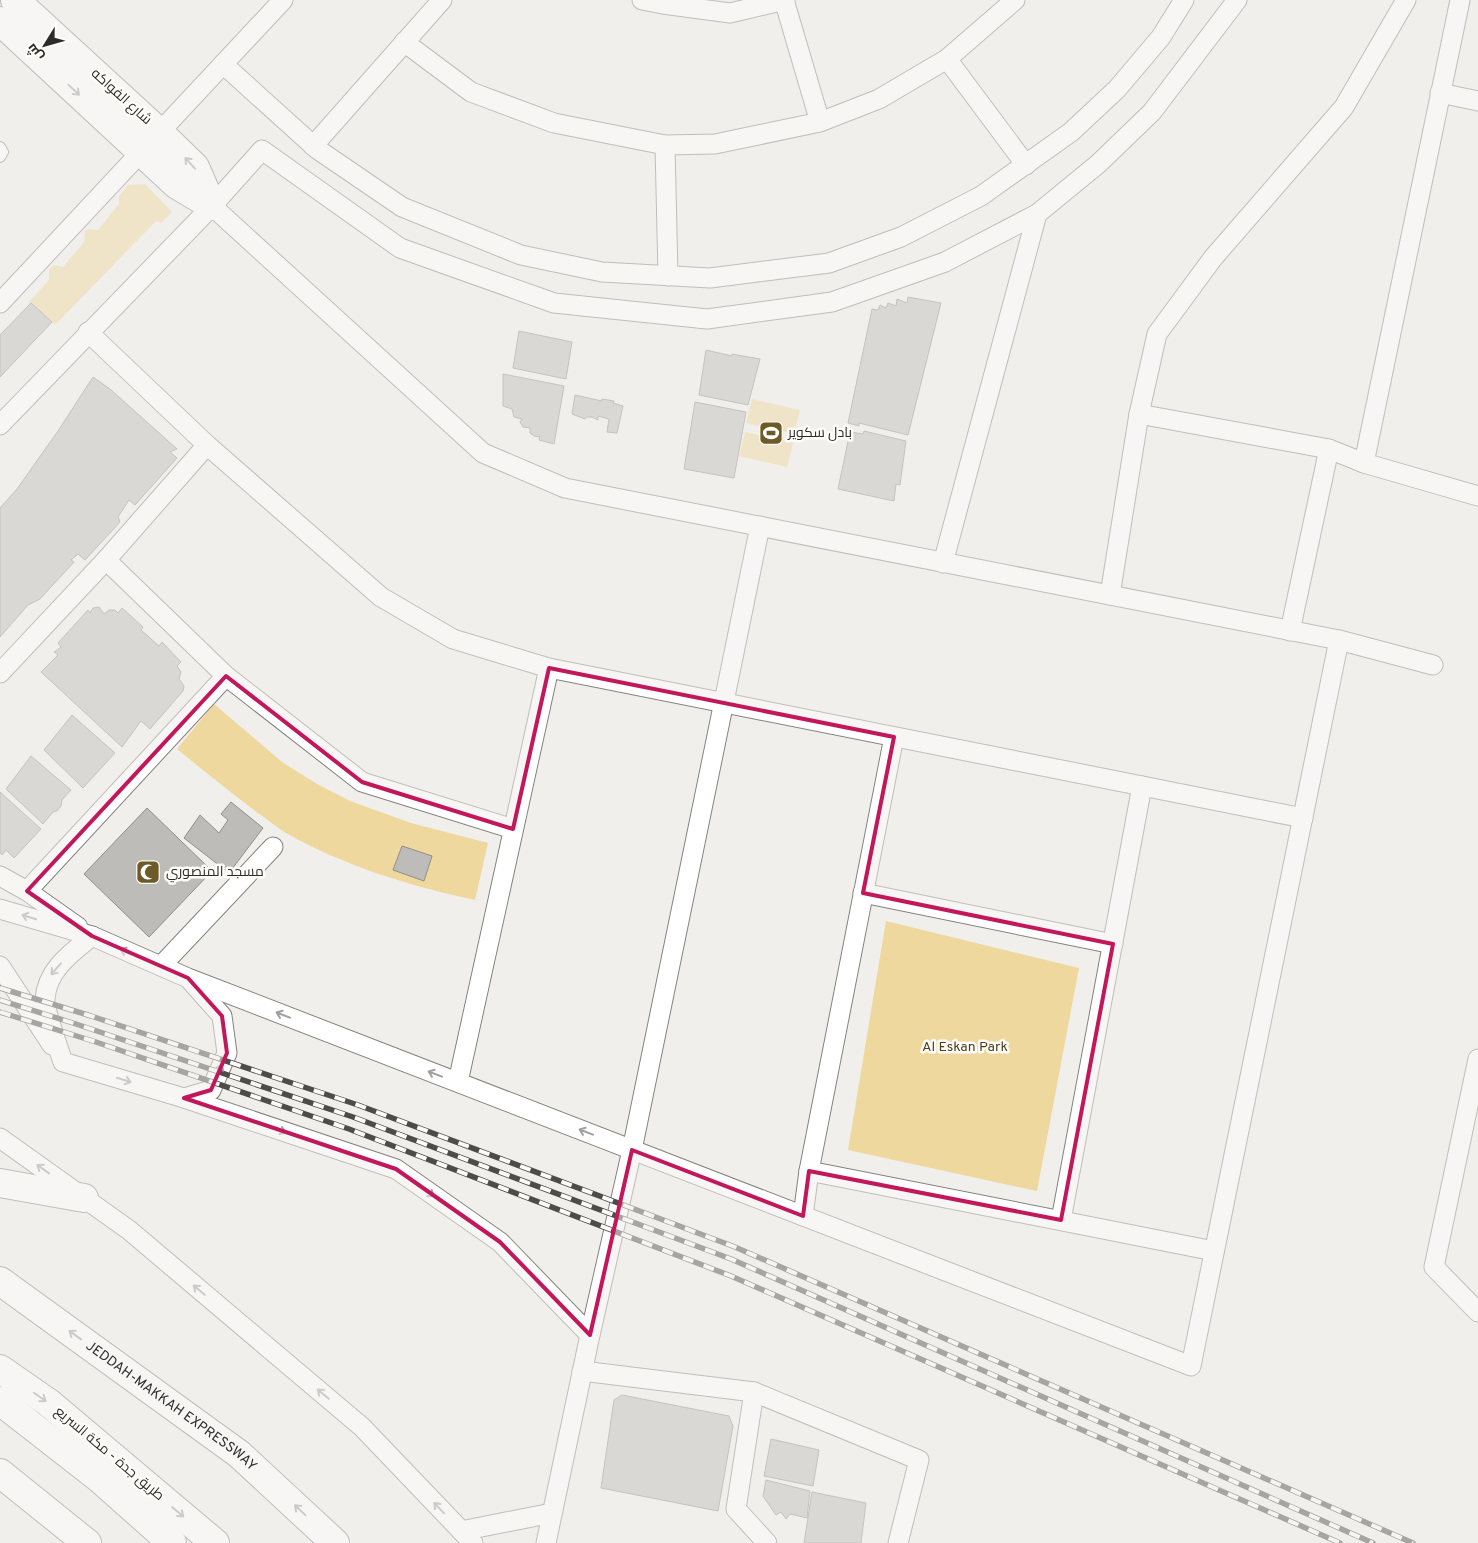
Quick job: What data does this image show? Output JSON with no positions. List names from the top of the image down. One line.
{"streets":{"main road":["شارع الفواكه","JEDDAH-MAKKAH EXPRESSWAY","طريق جدة - مكة السريع"]},"parks":["Al Eskan Park"],"places":{"sports":["بادل سكوير"],"mosque":["مسجد المنصوري"]},"north":"bottom left"}
